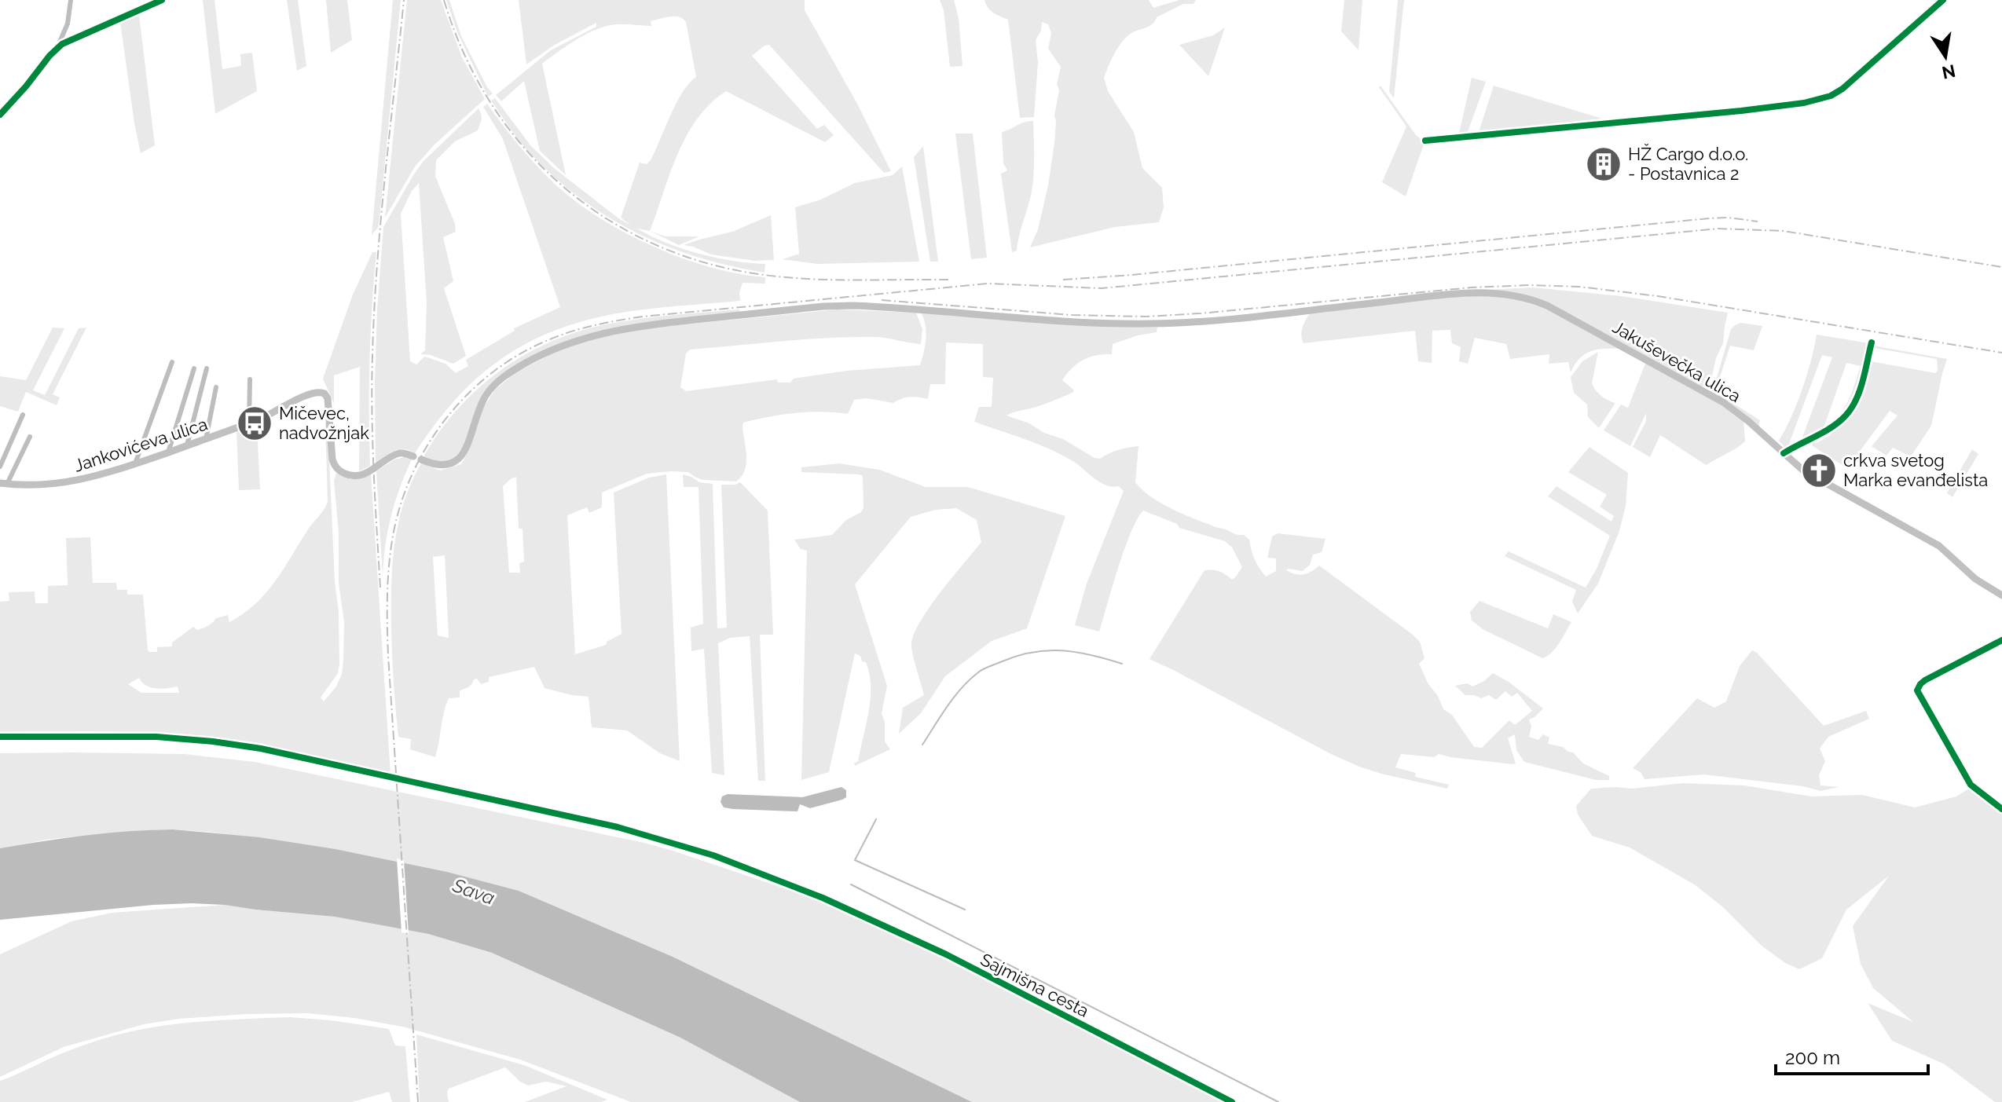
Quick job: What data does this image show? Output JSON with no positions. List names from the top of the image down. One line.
{"streets":{"main road":["Jakuševečka ulica","Jankovićeva ulica"],"street":["Sajmišna cesta"]},"crossings":[["Jakuševečka ulica","Jankovićeva ulica"]],"water":["Sava"],"places":{"building":["HŽ Cargo d.o.o. - Postavnica 2"],"bus stop":["Mičevec, nadvožnjak"],"church":["crkva svetog Marka evanđelista"]},"scale_bar":"200 m","north":"bottom"}
